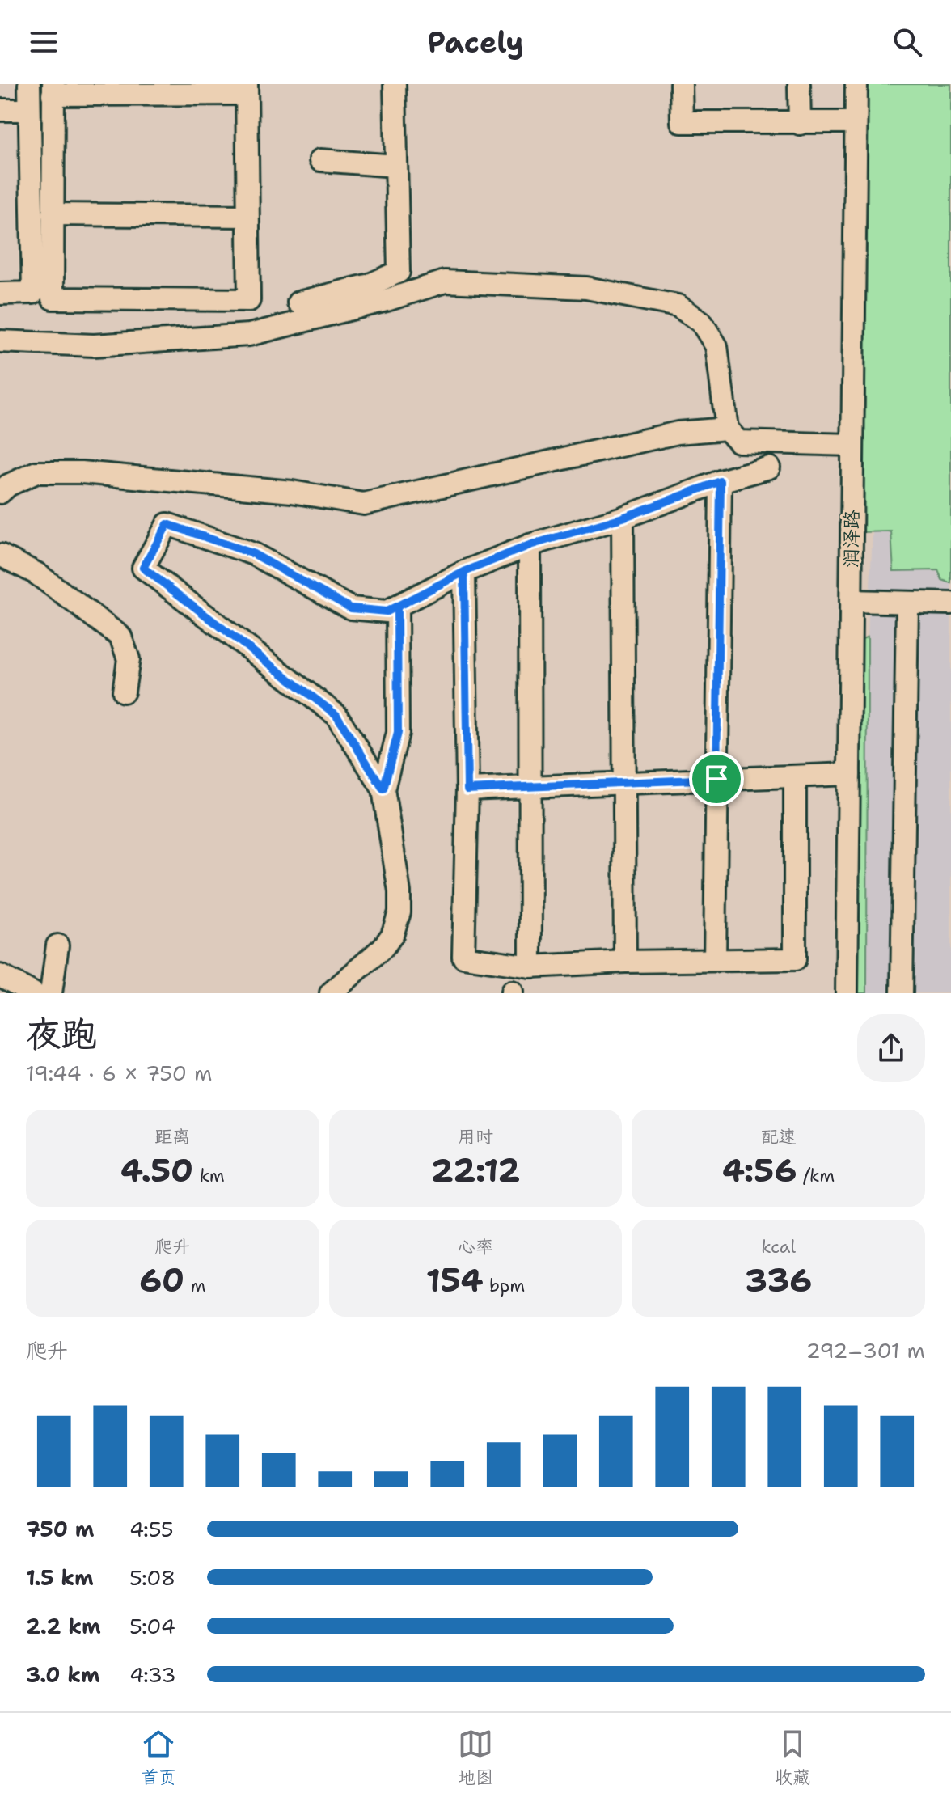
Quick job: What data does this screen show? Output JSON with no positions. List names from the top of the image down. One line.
{"streets":{"street":["润泽路"]},"page":{"header":"Pacely","heading":["夜跑","19:44 · 6 × 750 m"],"stats":[["距离","4.50 km"],["用时","22:12"],["配速","4:56 /km"],["爬升","60 m"],["心率","154 bpm"],["kcal","336"]],"chart":["爬升","292–301 m"],"list":[{"name":"750 m","note":"4:55"},{"name":"1.5 km","note":"5:08"},{"name":"2.2 km","note":"5:04"},{"name":"3.0 km","note":"4:33"}],"tabs":["首页","地图","收藏"]}}
